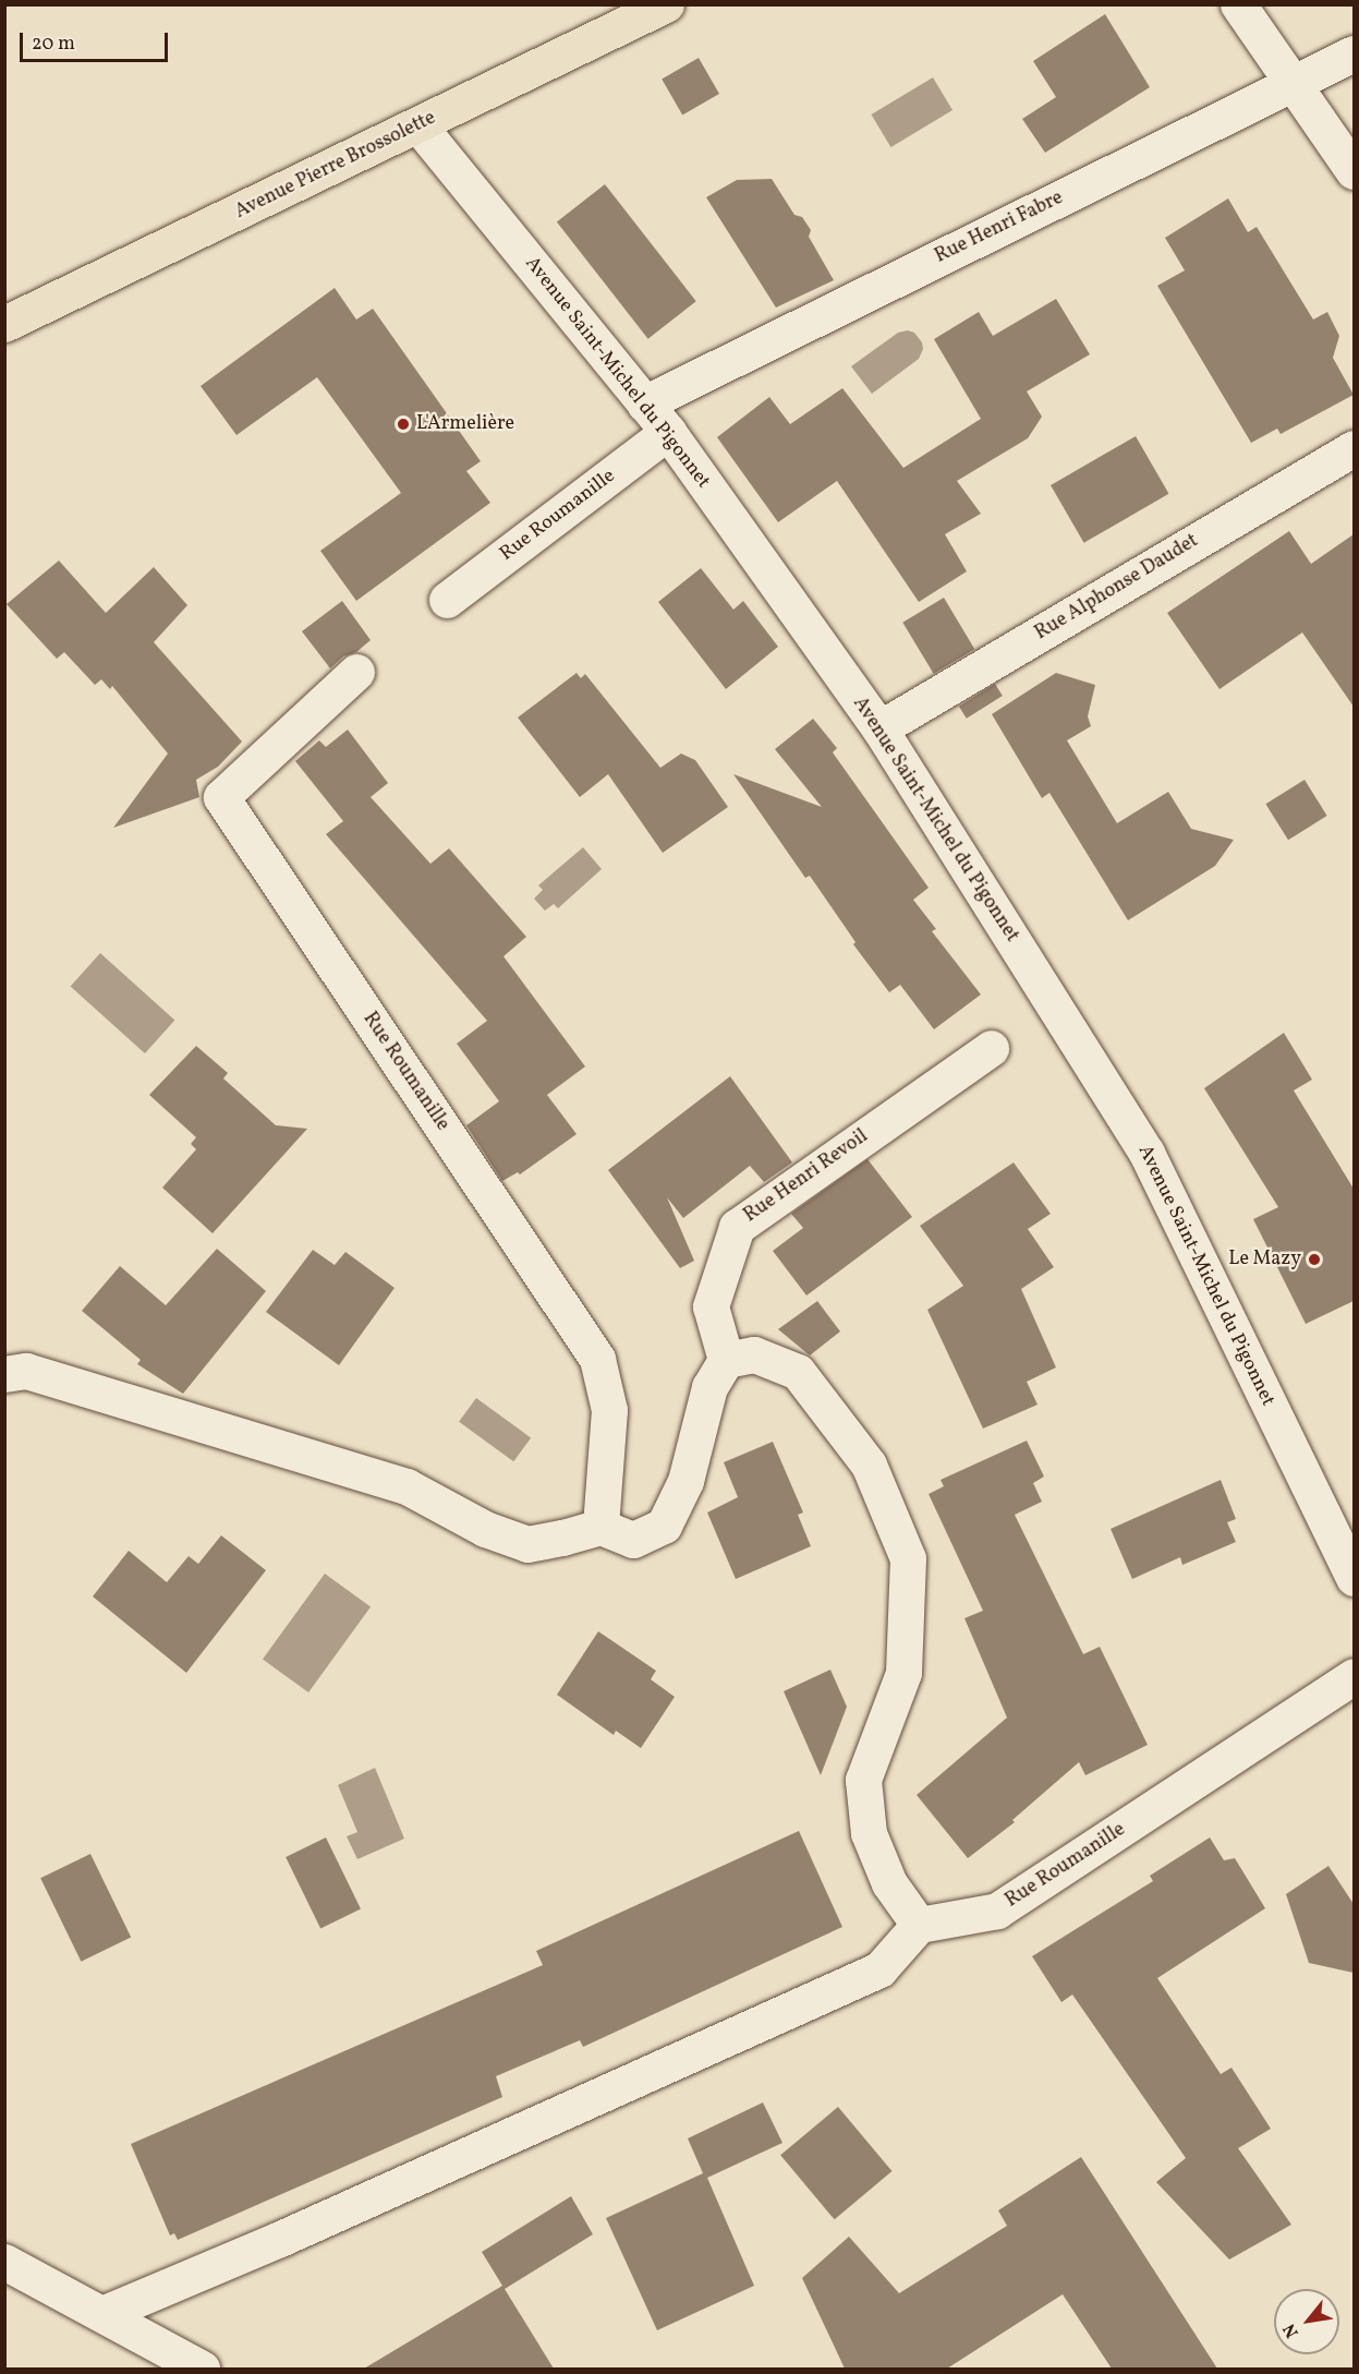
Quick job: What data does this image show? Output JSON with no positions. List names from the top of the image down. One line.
{"streets":{"main road":["Avenue Pierre Brossolette"],"street":["Rue Henri Fabre","Avenue Saint-Michel du Pigonnet","Rue Roumanille","Rue Alphonse Daudet","Rue Henri Revoil"]},"crossings":[["Avenue Pierre Brossolette","Avenue Saint-Michel du Pigonnet"],["Rue Henri Fabre","Avenue Saint-Michel du Pigonnet"],["Avenue Saint-Michel du Pigonnet","Rue Roumanille"],["Avenue Saint-Michel du Pigonnet","Rue Alphonse Daudet"]],"places":["L'Armelière","Le Mazy"],"scale_bar":"20 m","north":"bottom left"}
